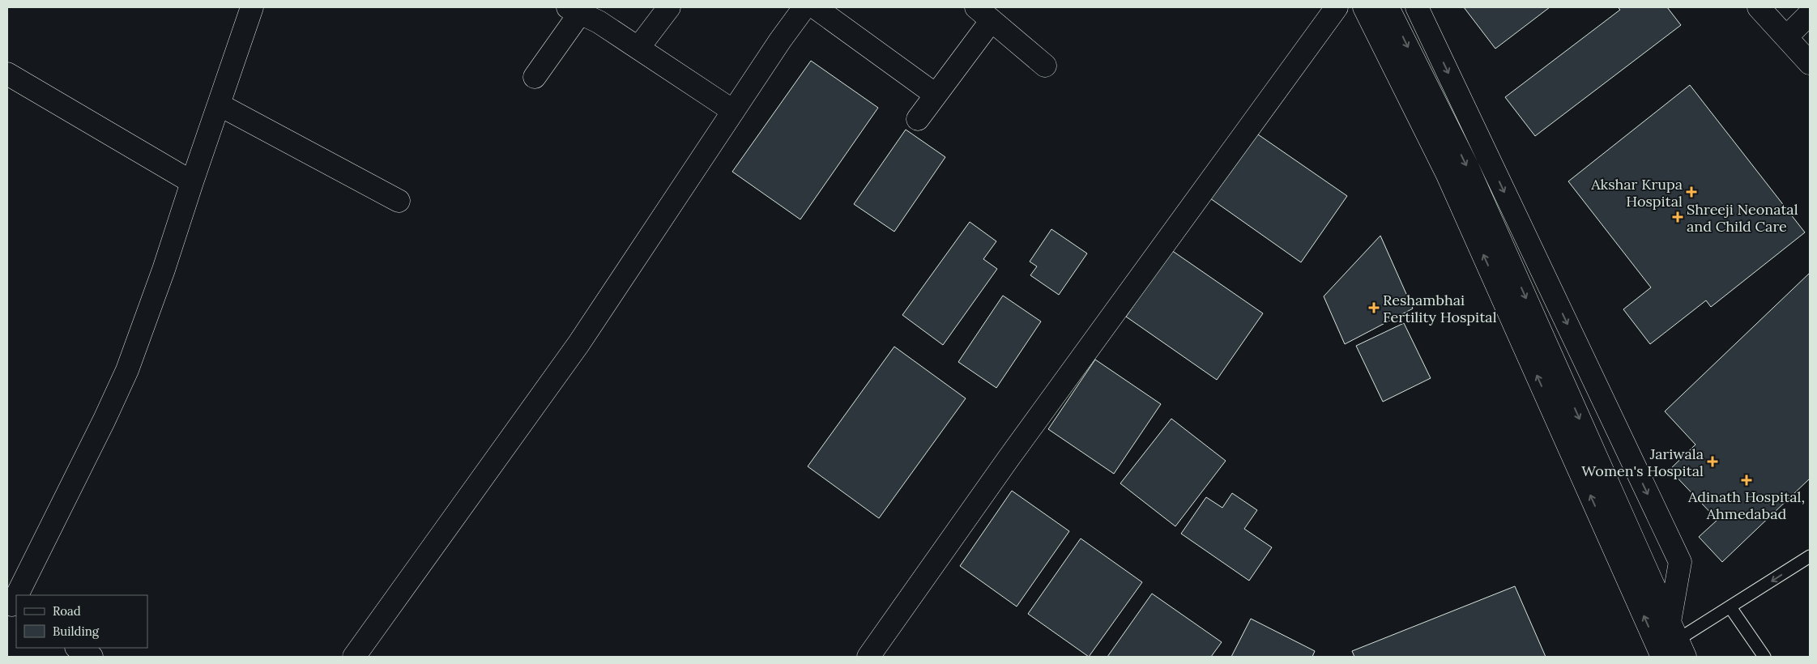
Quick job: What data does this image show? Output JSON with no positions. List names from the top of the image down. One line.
{"places":{"health":["Akshar Krupa Hospital","Shreeji Neonatal and Child Care","Reshambhai Fertility Hospital","Jariwala Women's Hospital","Adinath Hospital, Ahmedabad"]},"legend":["Road","Building"]}
